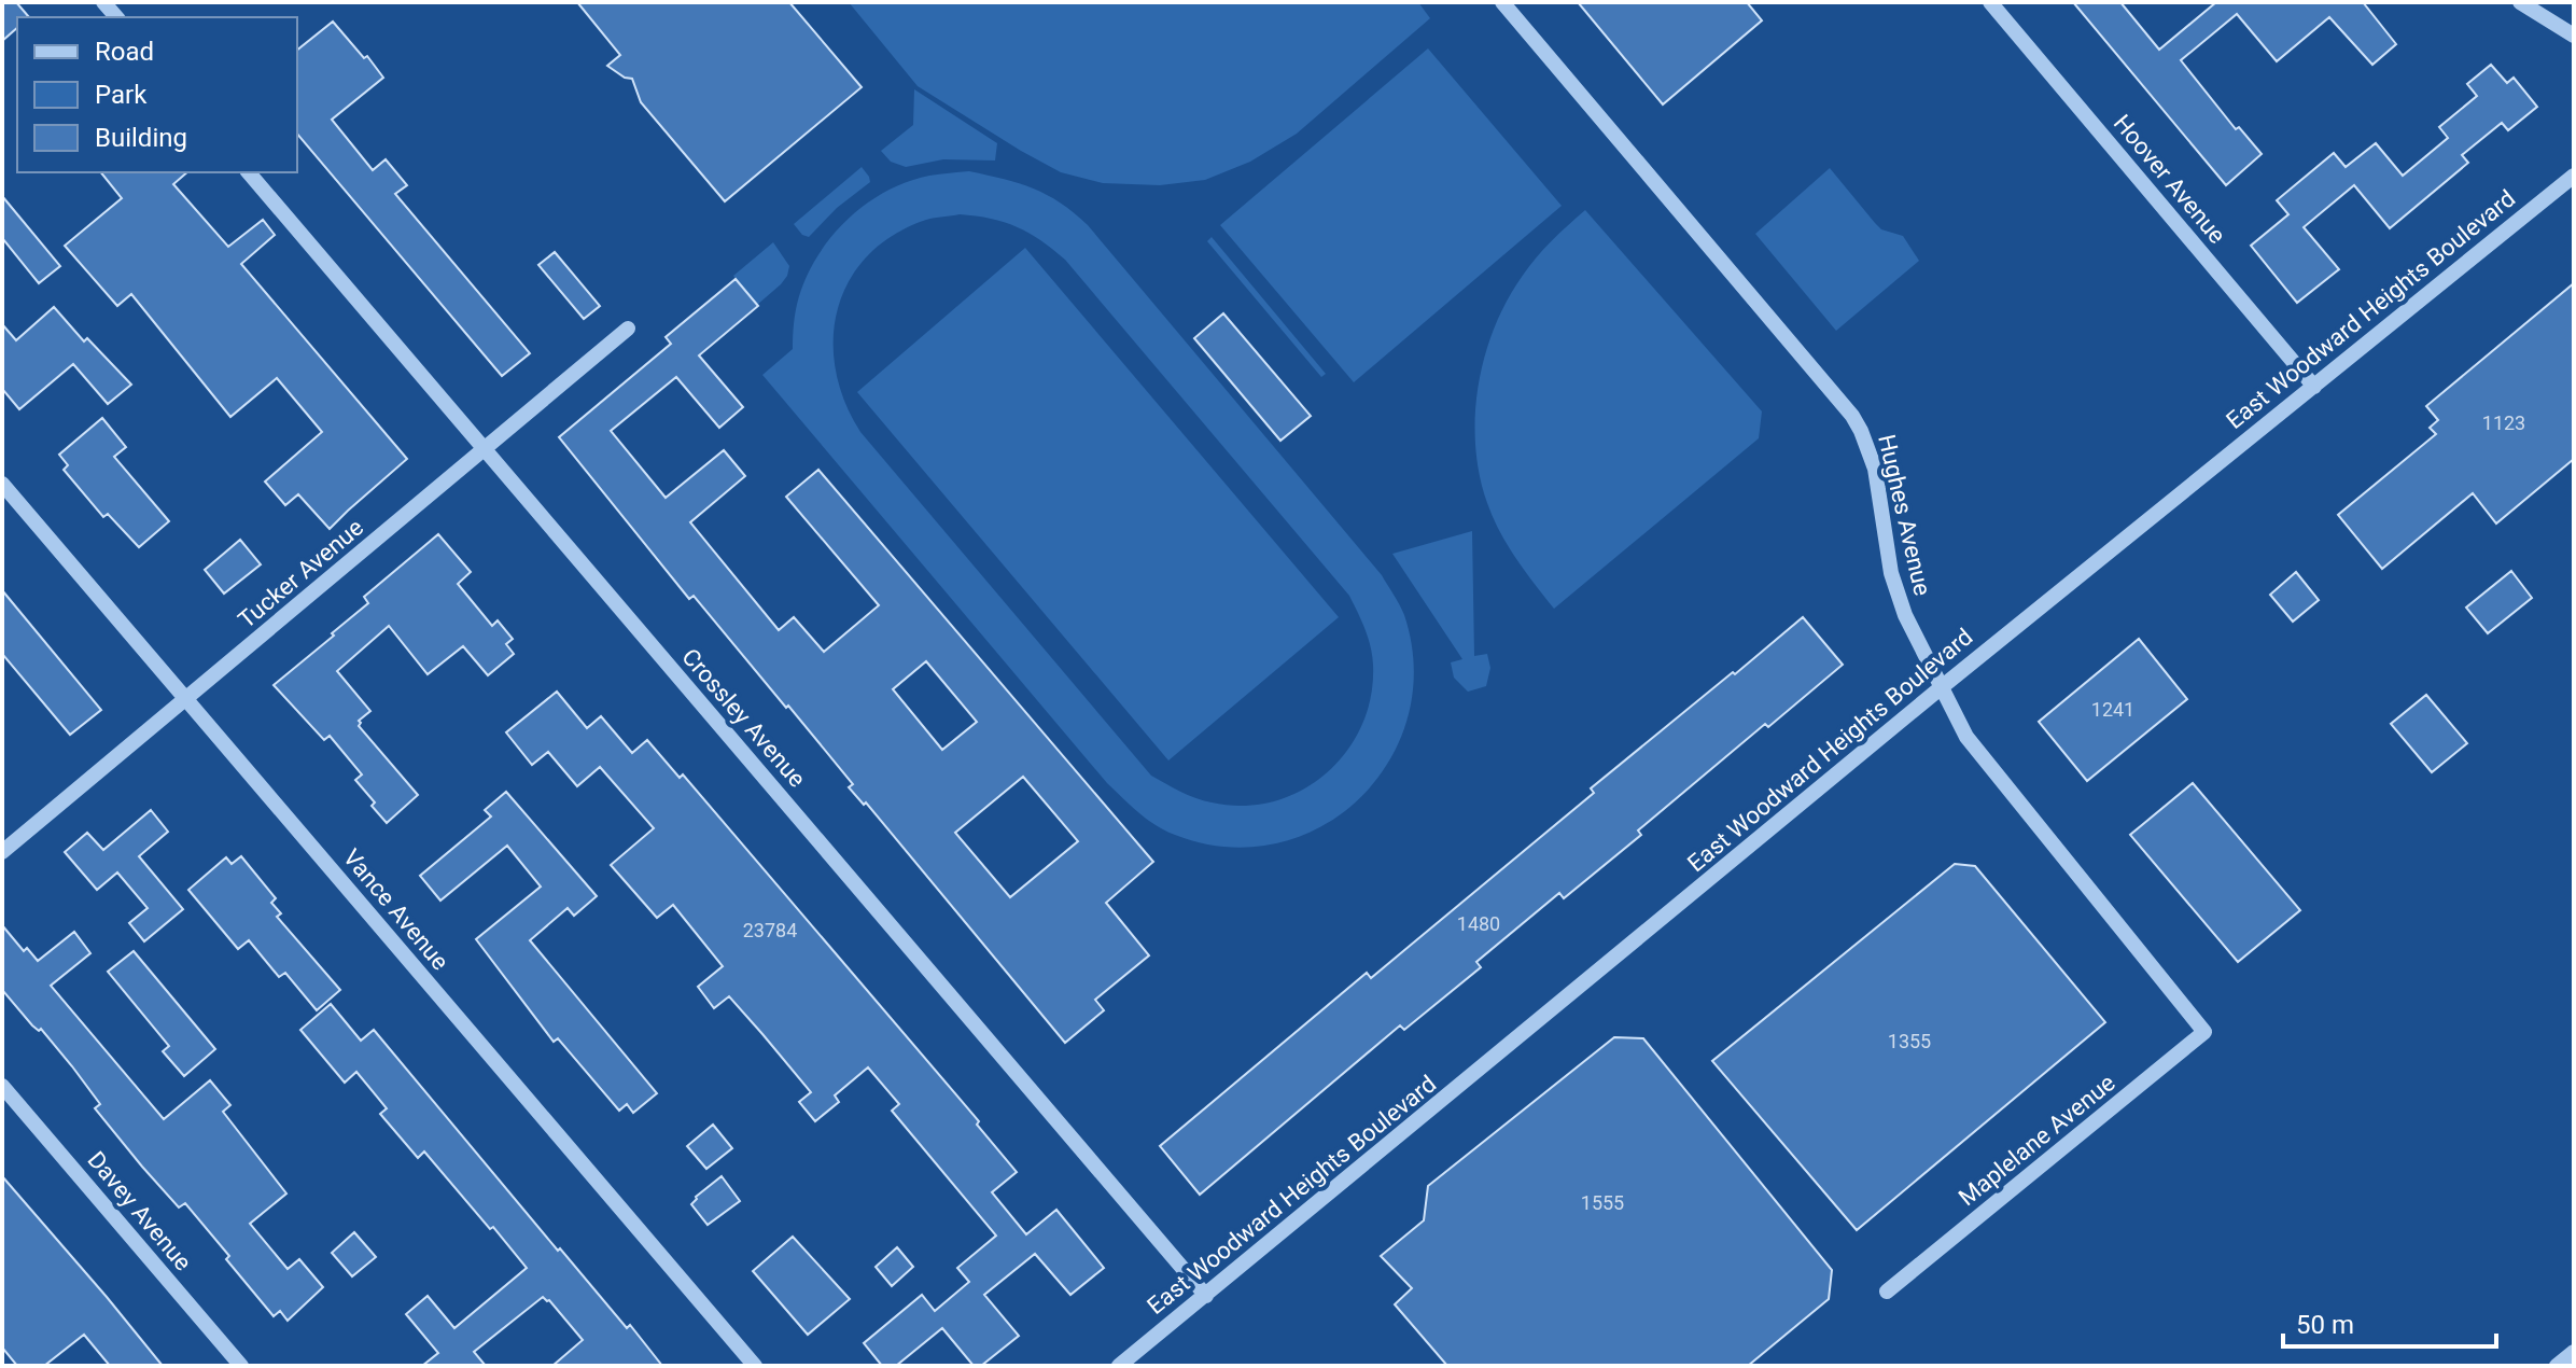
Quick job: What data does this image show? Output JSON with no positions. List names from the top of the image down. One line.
{"streets":{"street":["Hoover Avenue","East Woodward Heights Boulevard","Hughes Avenue","Tucker Avenue","Crossley Avenue","Vance Avenue","Maplelane Avenue","Davey Avenue"]},"crossings":[["Hoover Avenue","East Woodward Heights Boulevard"],["East Woodward Heights Boulevard","Hughes Avenue"],["East Woodward Heights Boulevard","Crossley Avenue"],["Hughes Avenue","Maplelane Avenue"],["Tucker Avenue","Crossley Avenue"],["Tucker Avenue","Vance Avenue"]],"house_numbers":["1123","1241","1480","23784","1355","1555"],"legend":["Road","Park","Building"],"scale_bar":"50 m"}
